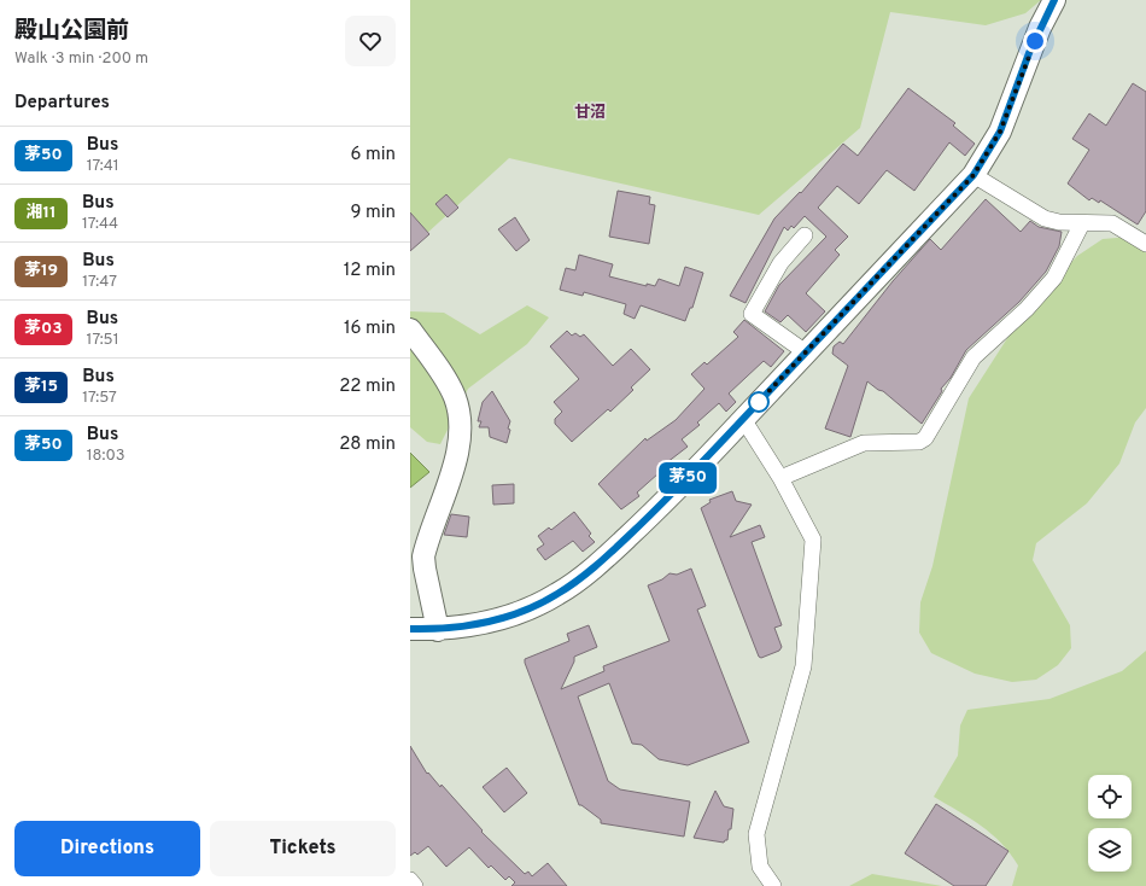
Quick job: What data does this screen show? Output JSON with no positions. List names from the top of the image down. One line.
{"districts":["甘沼"],"lines":["bus line 茅50"],"page":{"heading":[["殿山公園前","Walk · 3 min · 200 m"],"Departures"],"on_map":"茅50","list":[{"mark":"茅50","name":"Bus","note":"17:41","value":"6 min"},{"mark":"湘11","name":"Bus","note":"17:44","value":"9 min"},{"mark":"茅19","name":"Bus","note":"17:47","value":"12 min"},{"mark":"茅03","name":"Bus","note":"17:51","value":"16 min"},{"mark":"茅15","name":"Bus","note":"17:57","value":"22 min"},{"mark":"茅50","name":"Bus","note":"18:03","value":"28 min"}],"buttons":["Directions","Tickets"]}}
